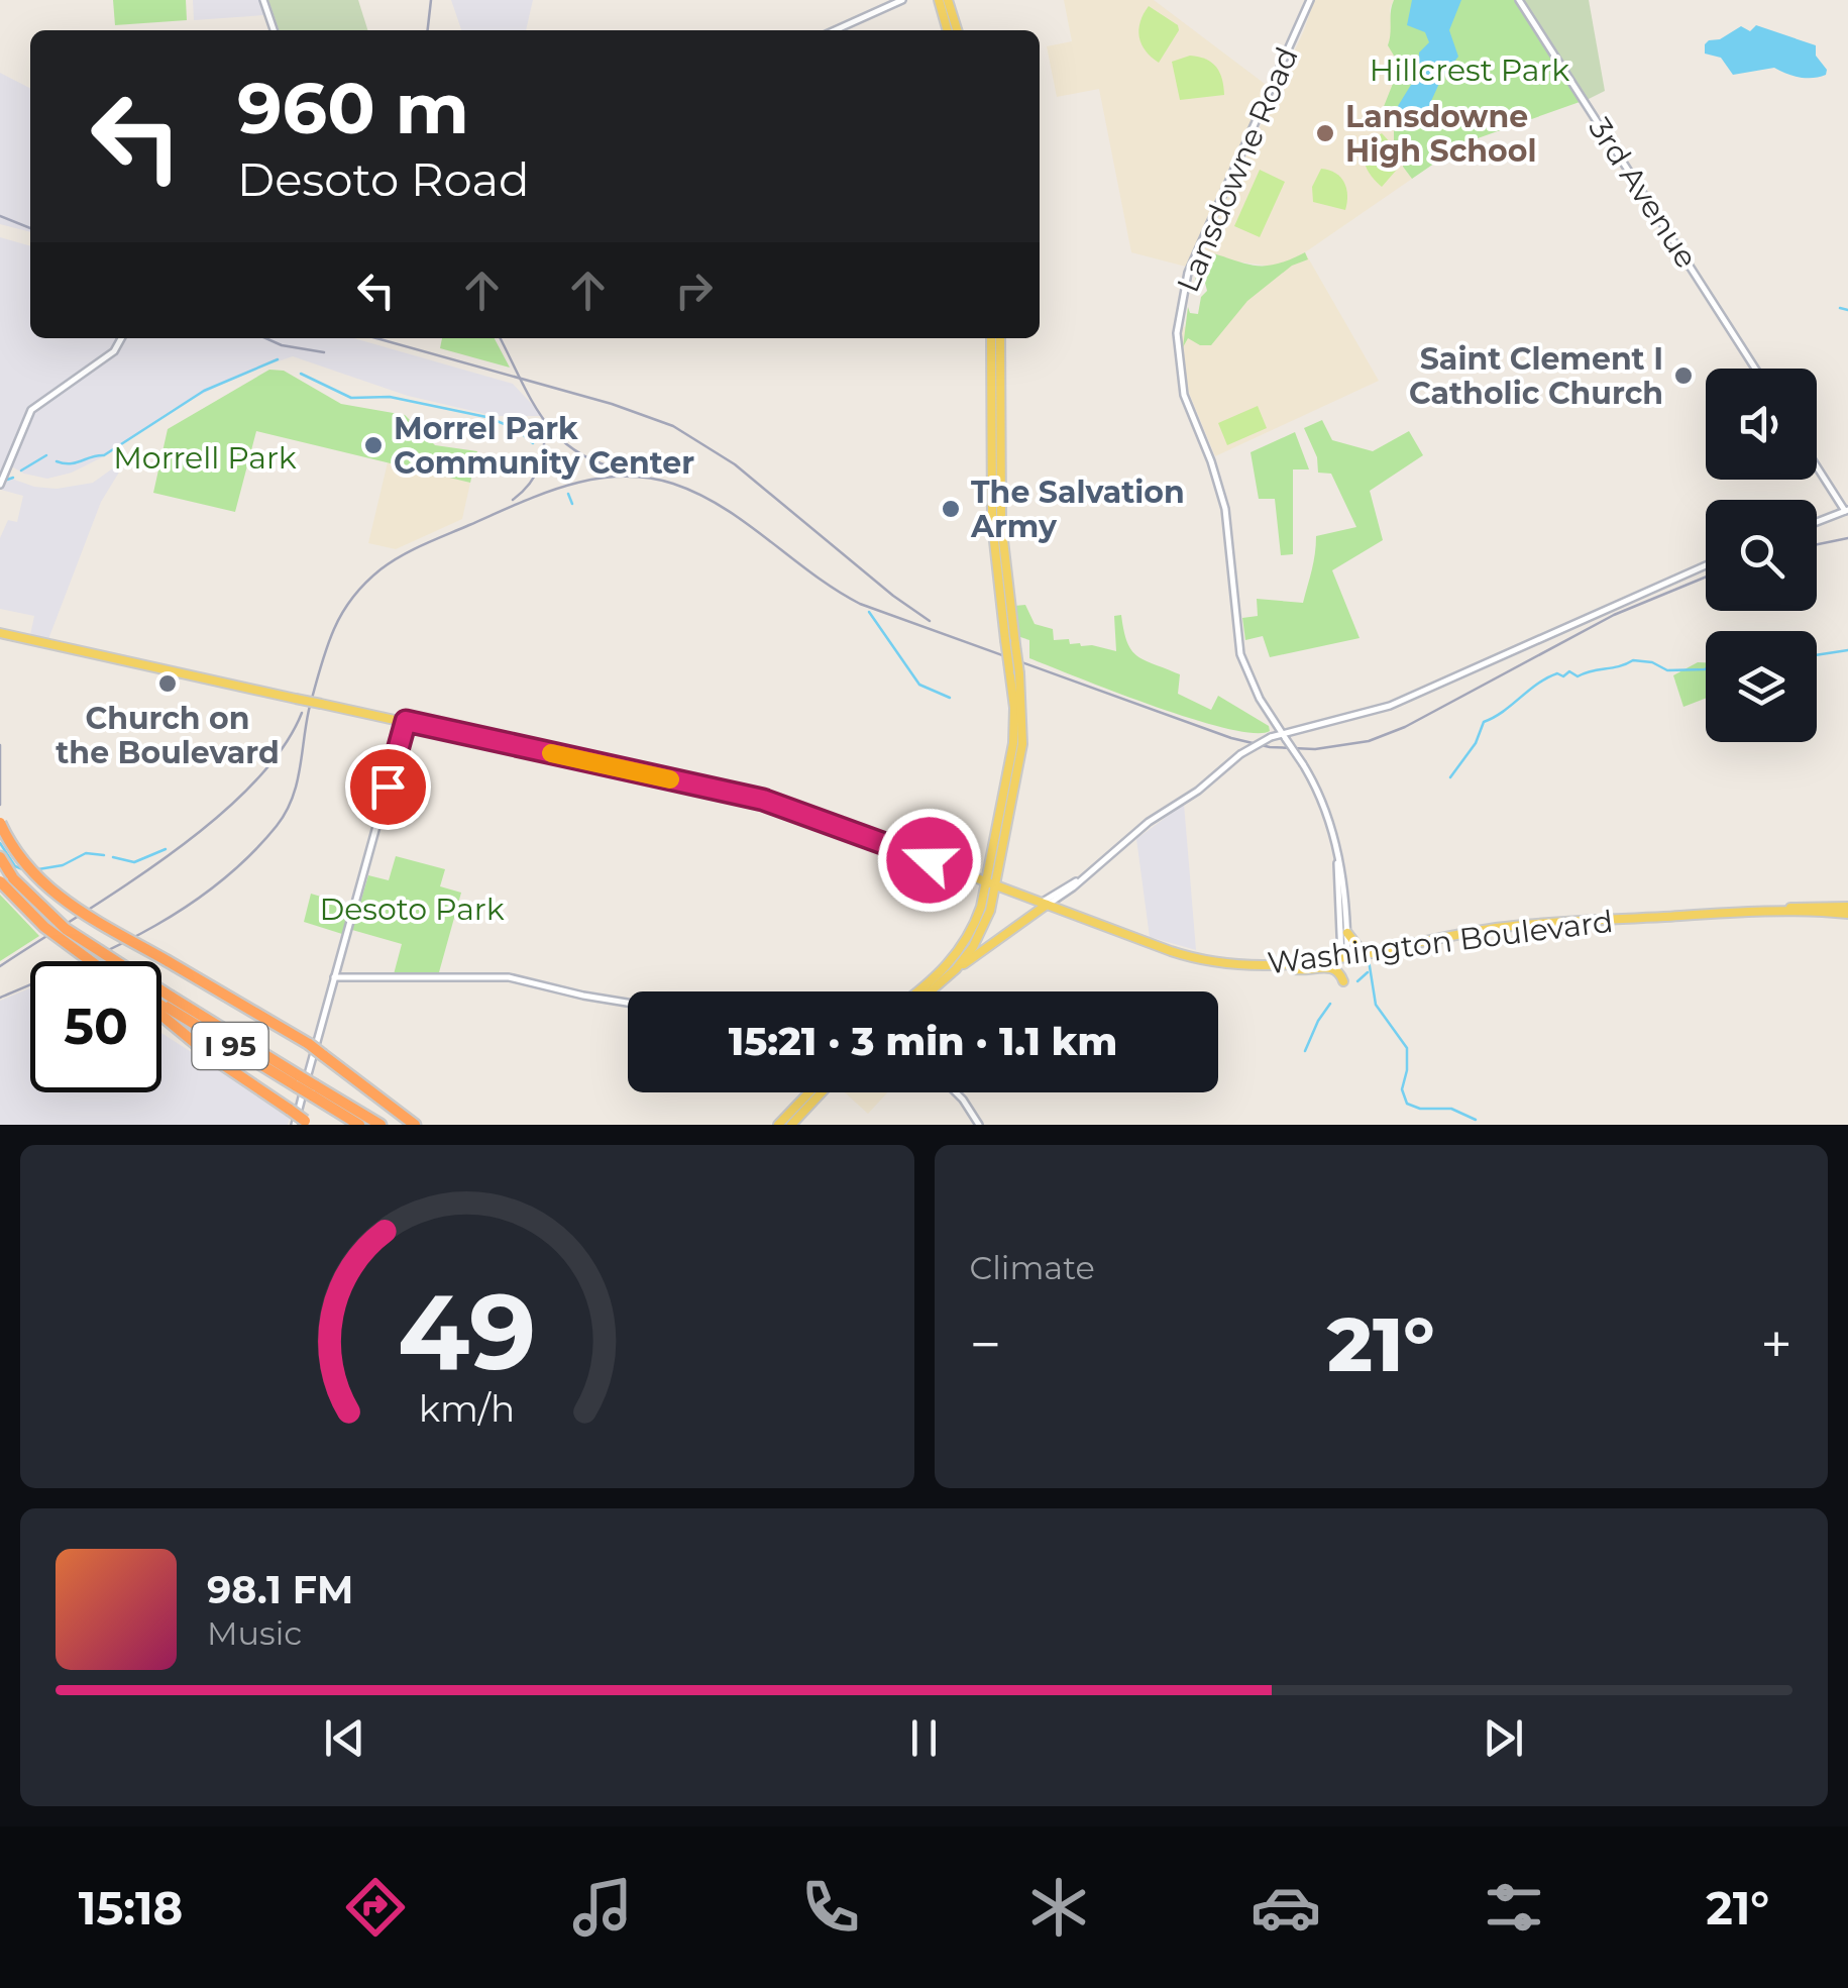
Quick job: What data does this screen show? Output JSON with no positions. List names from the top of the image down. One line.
{"streets":{"highway":["I 95"],"main road":["Washington Boulevard"],"street":["Lansdowne Road","3rd Avenue"]},"crossings":[["Lansdowne Road","Washington Boulevard"]],"parks":["Hillcrest Park","Morrell Park","Desoto Park"],"places":["Lansdowne High School","Saint Clement I Catholic Church","Morrel Park Community Center","The Salvation Army","Church on the Boulevard"],"page":{"turn":["960 m","Desoto Road"],"limit":"50","trip":"15:21 · 3 min · 1.1 km","tile":"Climate","heat":["−","21°","+"],"song":["98.1 FM","Music"],"tabs":["15:18","21°"],"gauge":["49","km/h"]}}
